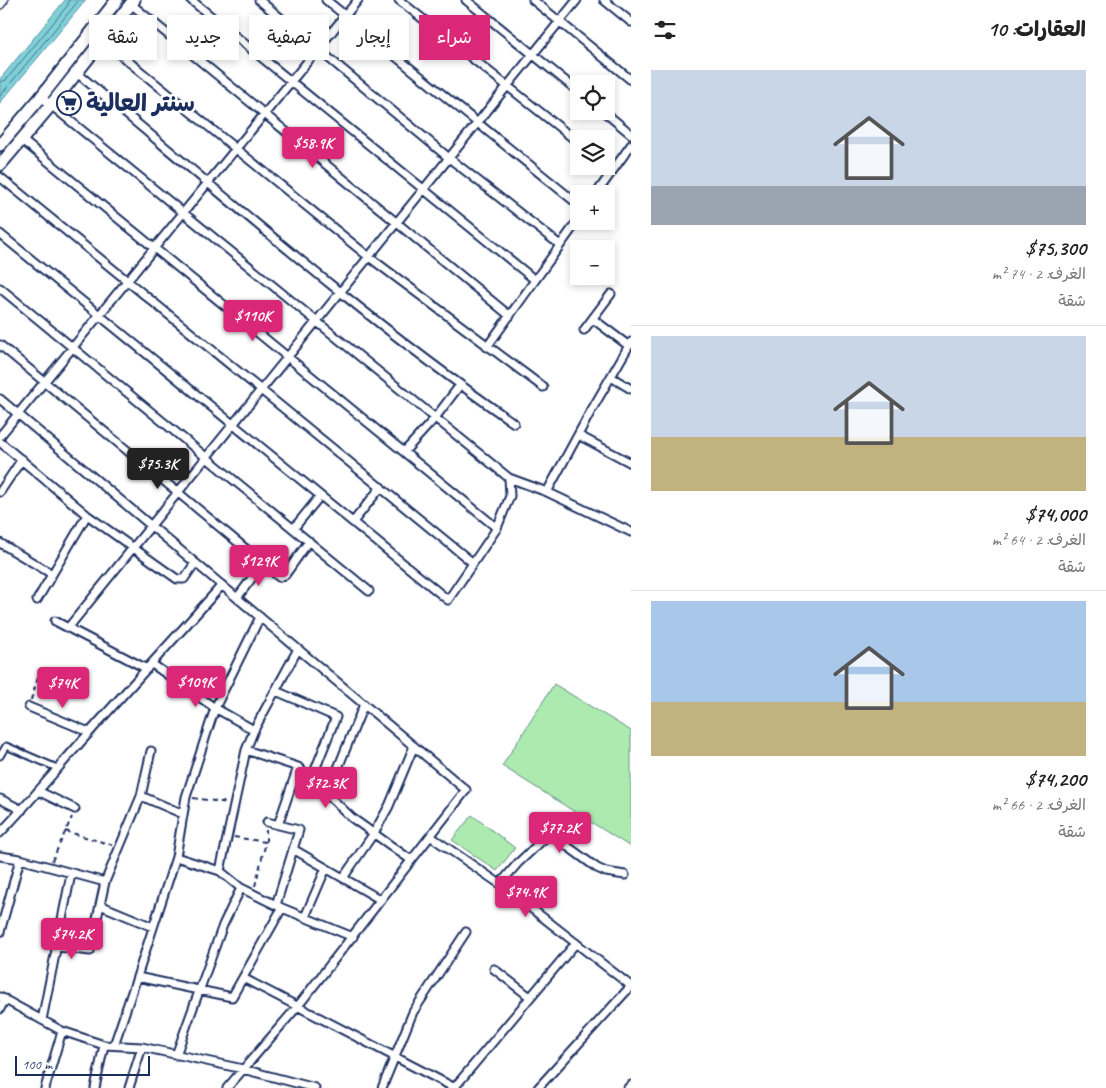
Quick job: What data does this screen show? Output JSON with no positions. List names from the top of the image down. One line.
{"places":{"supermarket":["سنتر العالية"]},"scale_bar":"100 m","page":{"heading":"العقارات: 10","chip":["شراء","إيجار","تصفية","جديد","شقة"],"list":[{"name":"$75,300","note":"الغرف: 2 · 74 m² · شقة"},{"name":"$74,000","note":"الغرف: 2 · 64 m² · شقة"},{"name":"$74,200","note":"الغرف: 2 · 66 m² · شقة"}],"map_buttons":["+","−"],"price":["$58.9K","$110K","$75.3K","$129K","$109K","$74K","$72.3K","$77.2K","$74.9K","$74.2K"],"scale":"100 m"}}
